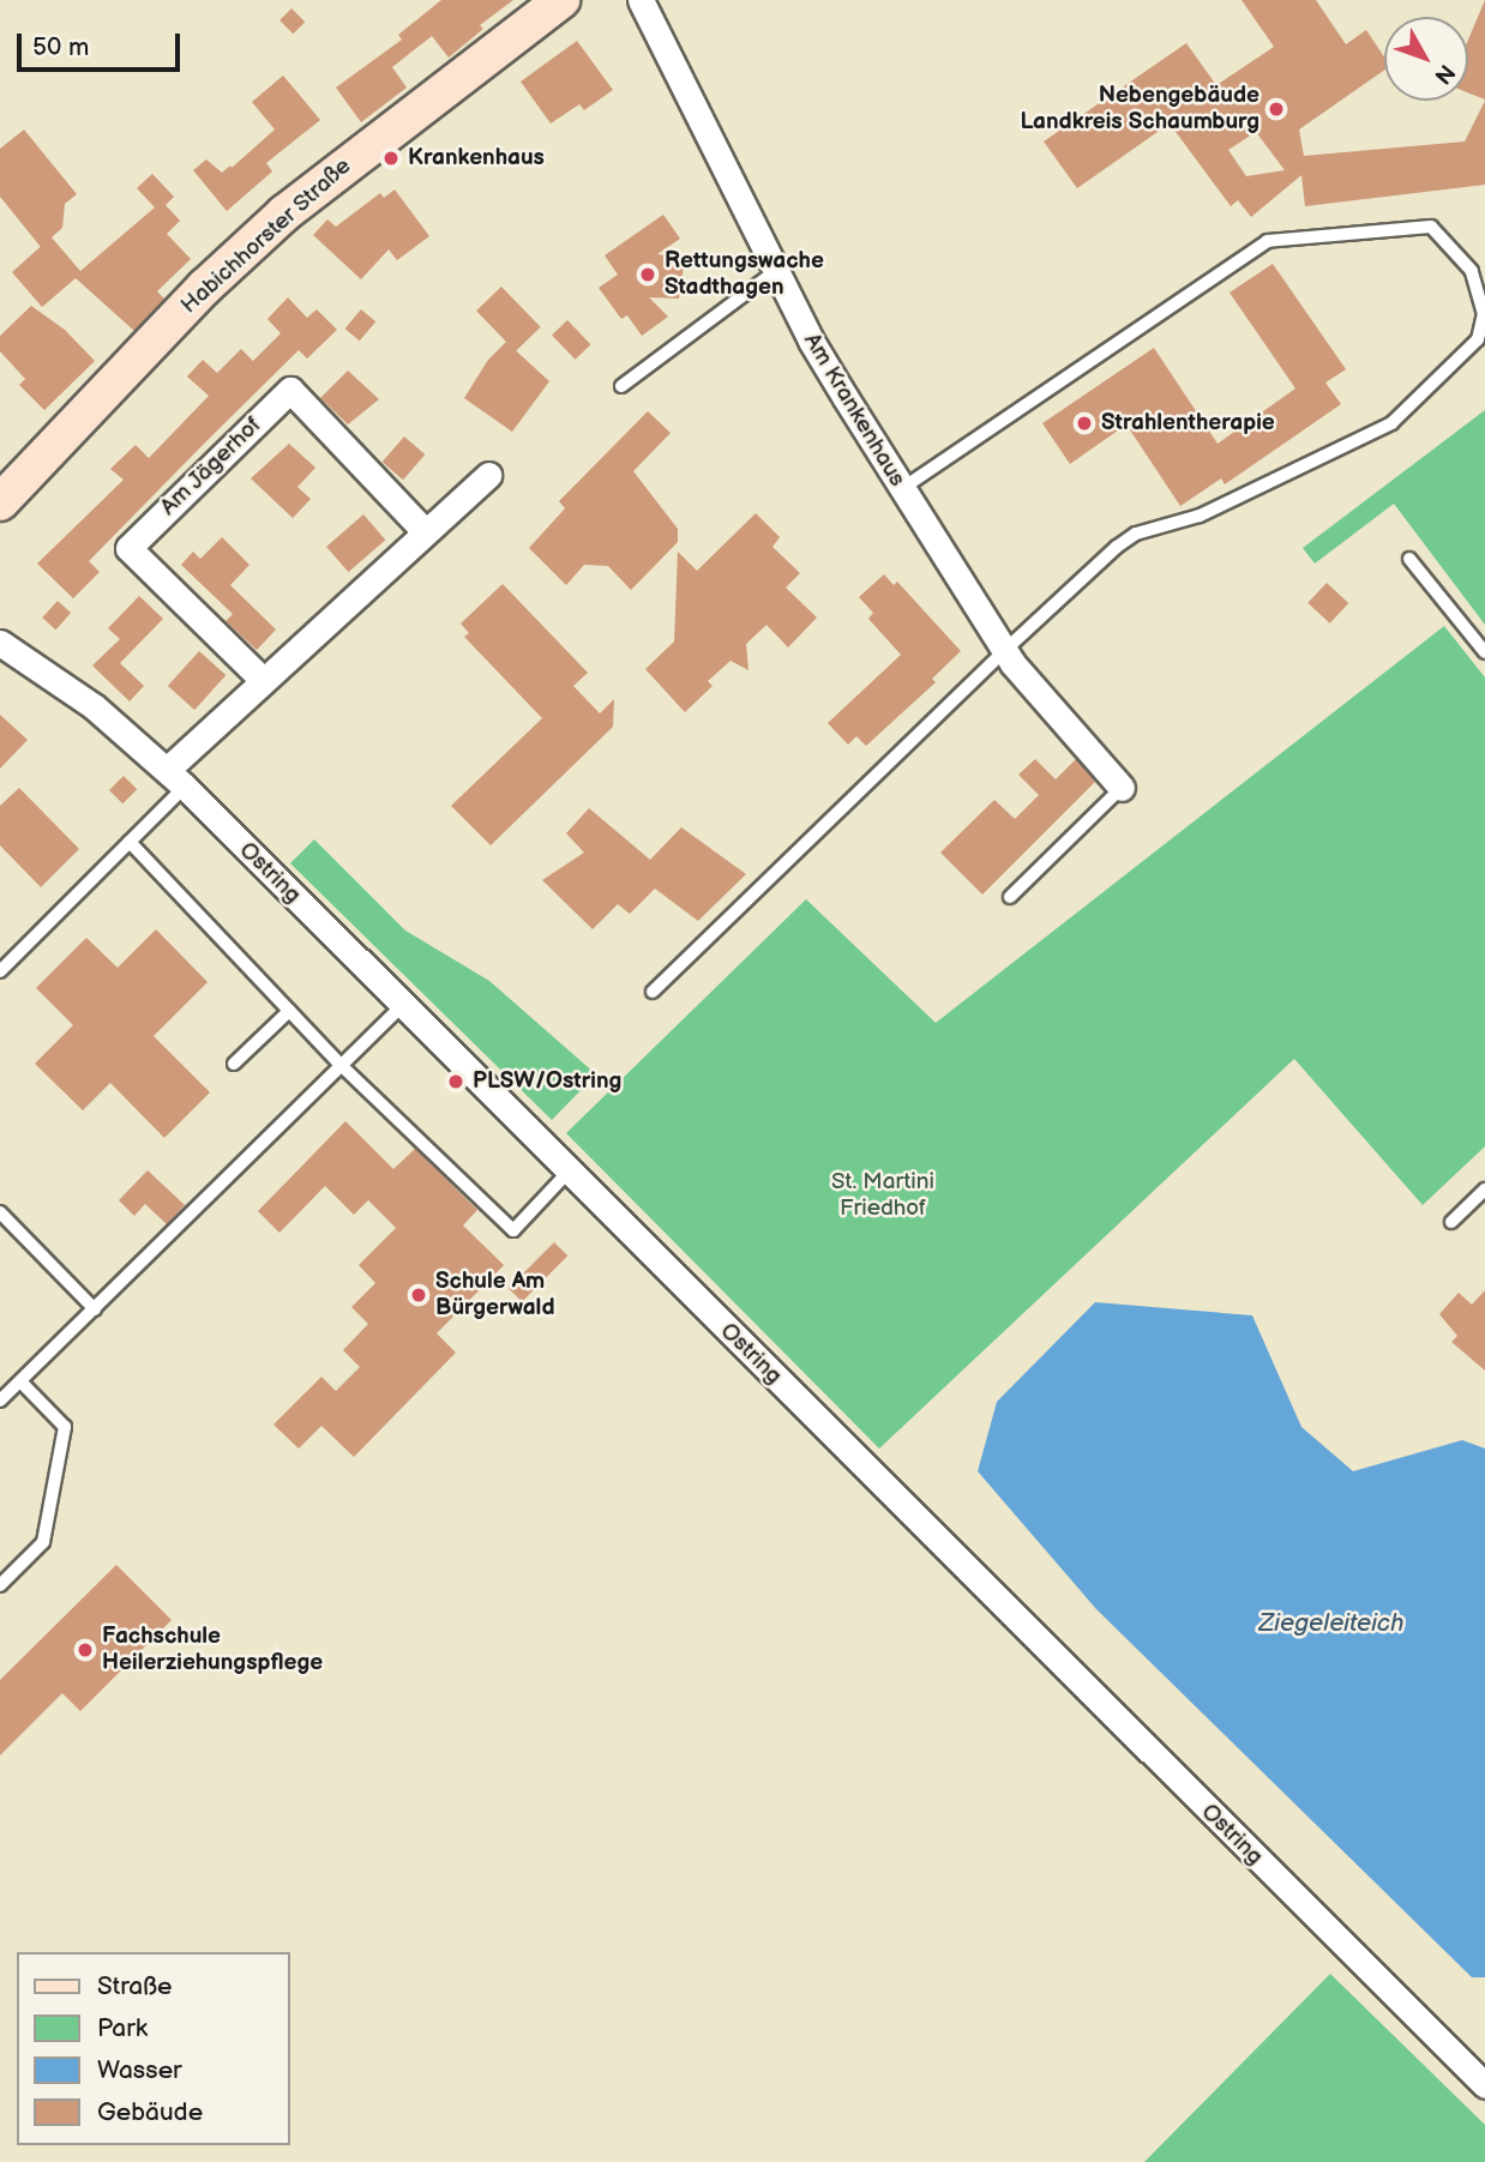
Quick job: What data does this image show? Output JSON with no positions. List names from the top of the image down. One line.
{"streets":{"main road":["Habichhorster Straße"],"street":["Am Krankenhaus","Am Jägerhof","Ostring"]},"water":["Ziegeleiteich"],"parks":["St. Martini Friedhof"],"places":["Nebengebäude Landkreis Schaumburg","Krankenhaus","Rettungswache Stadthagen","Strahlentherapie","PLSW/Ostring","Schule Am Bürgerwald","Fachschule Heilerziehungspflege"],"legend":["Straße","Park","Wasser","Gebäude"],"scale_bar":"50 m","north":"bottom right"}
